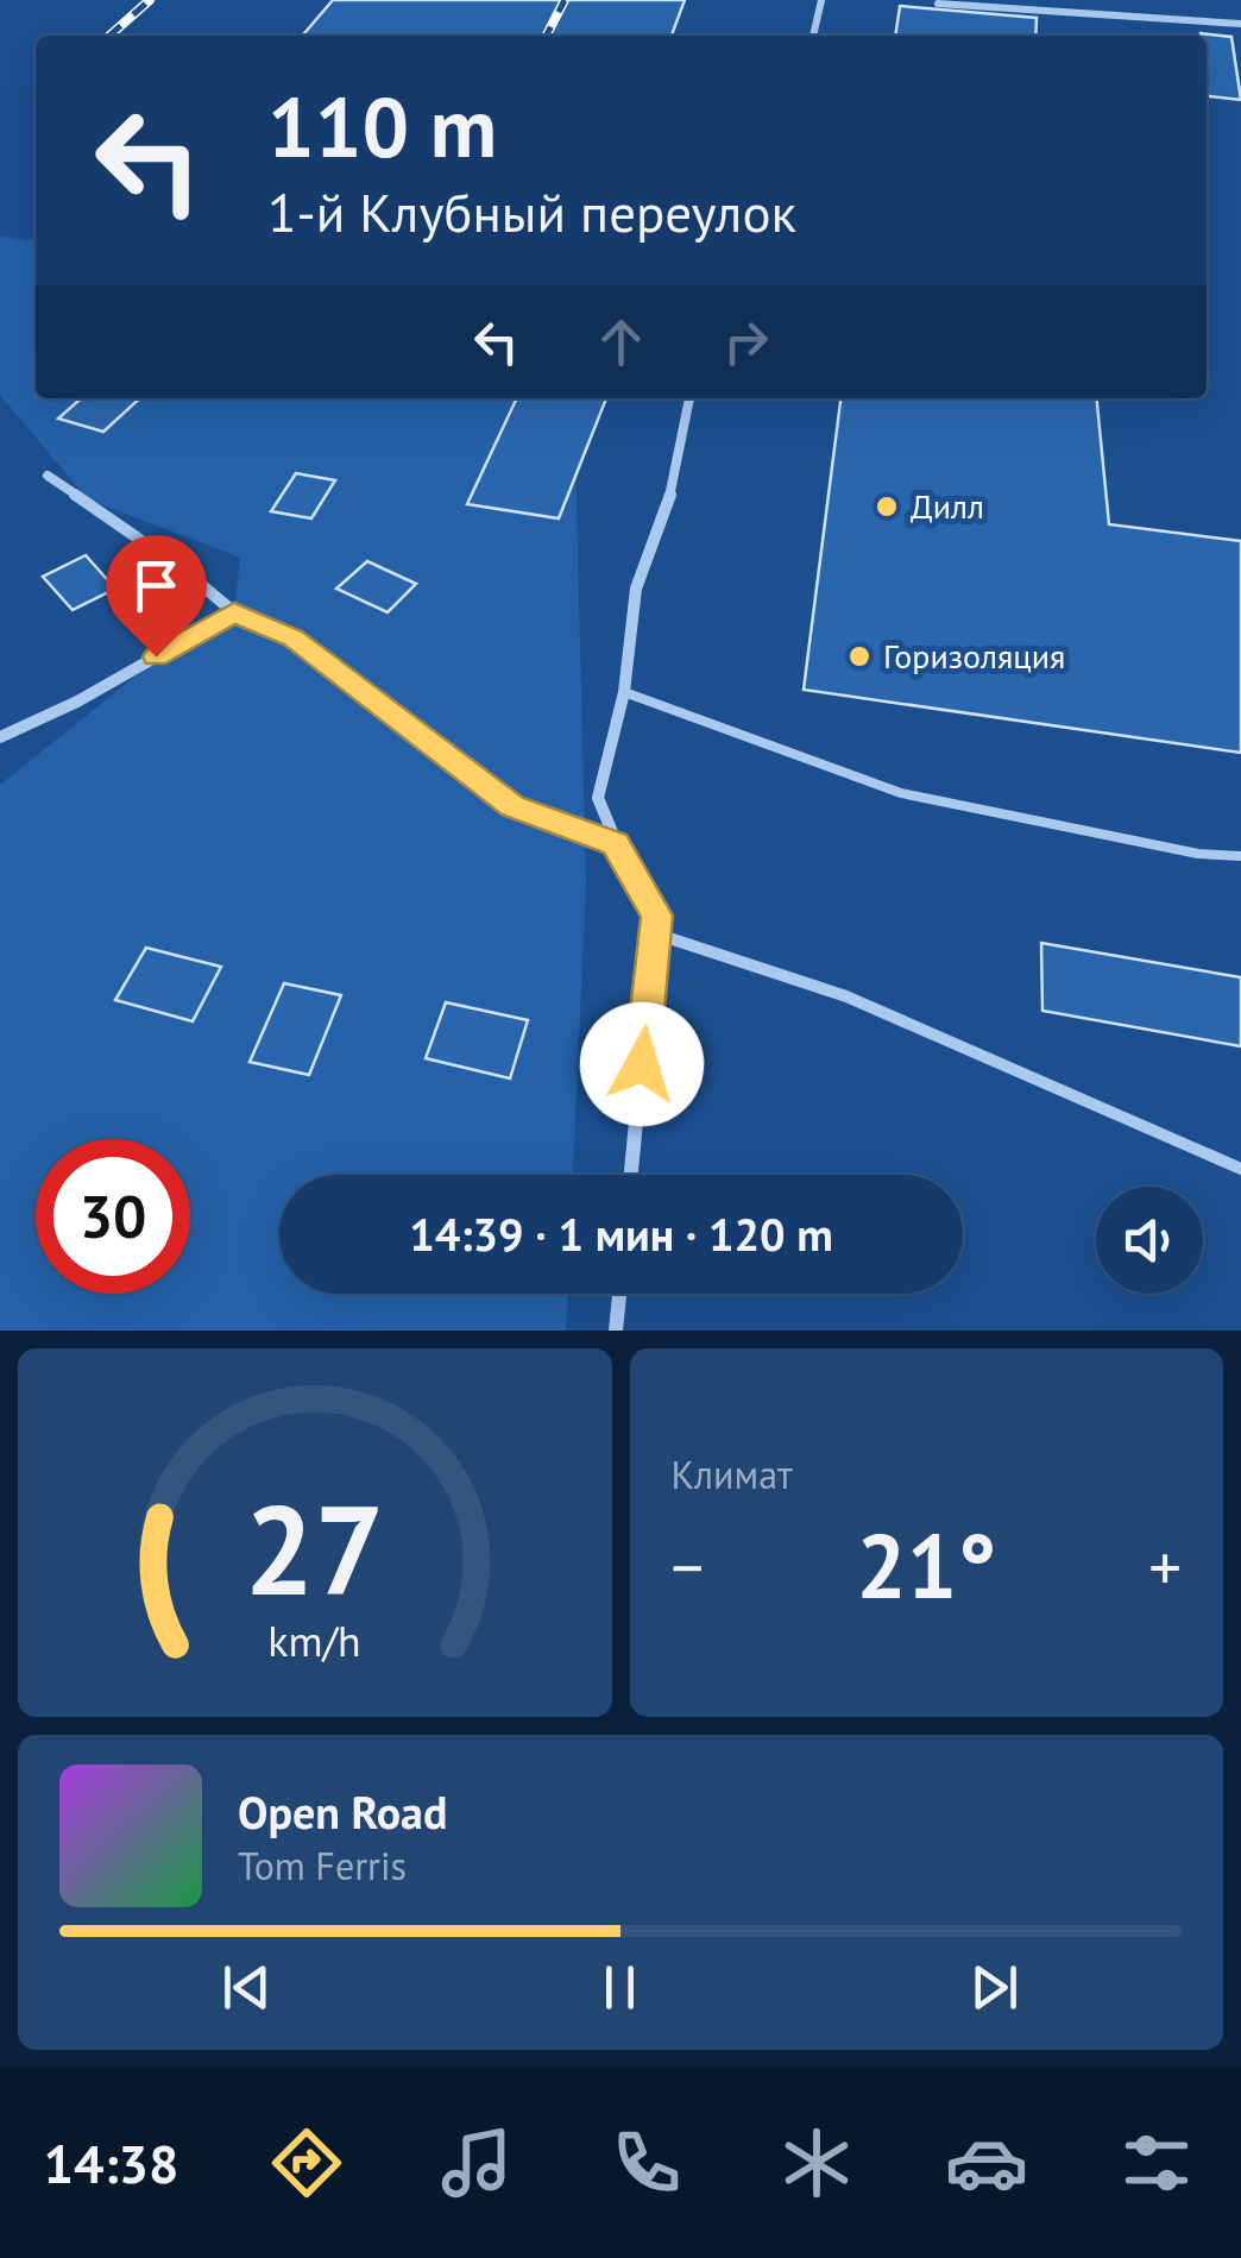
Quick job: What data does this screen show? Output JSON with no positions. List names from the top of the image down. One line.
{"places":["Дилл","Горизоляция"],"page":{"turn":["110 m","1-й Клубный переулок"],"limit":"30","trip":"14:39 · 1 мин · 120 m","tile":"Климат","heat":["−","21°","+"],"song":["Open Road","Tom Ferris"],"tabs":"14:38","gauge":["27","km/h"]}}
